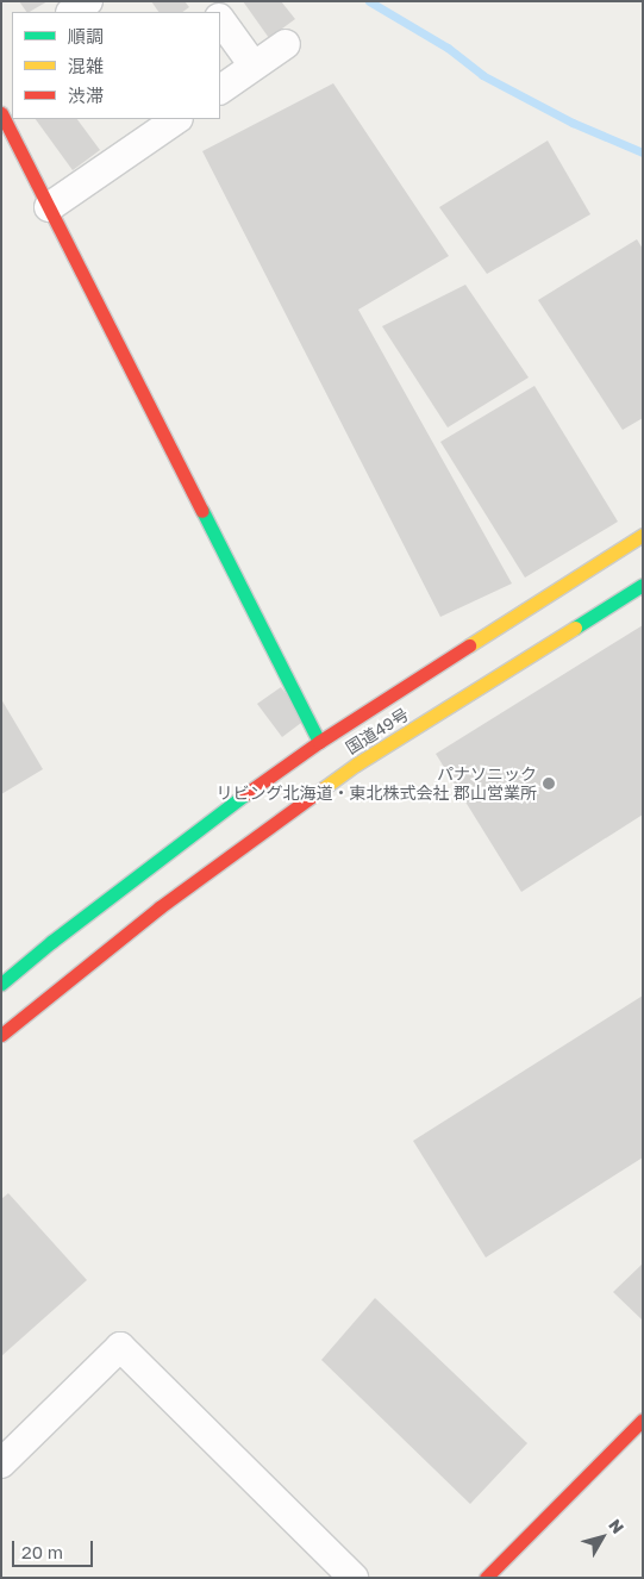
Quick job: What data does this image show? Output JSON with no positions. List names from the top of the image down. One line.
{"streets":{"main road":["国道49号"]},"places":["パナソニック リビング北海道・東北株式会社 郡山営業所"],"legend":["順調","混雑","渋滞"],"scale_bar":"20 m","north":"top right"}
